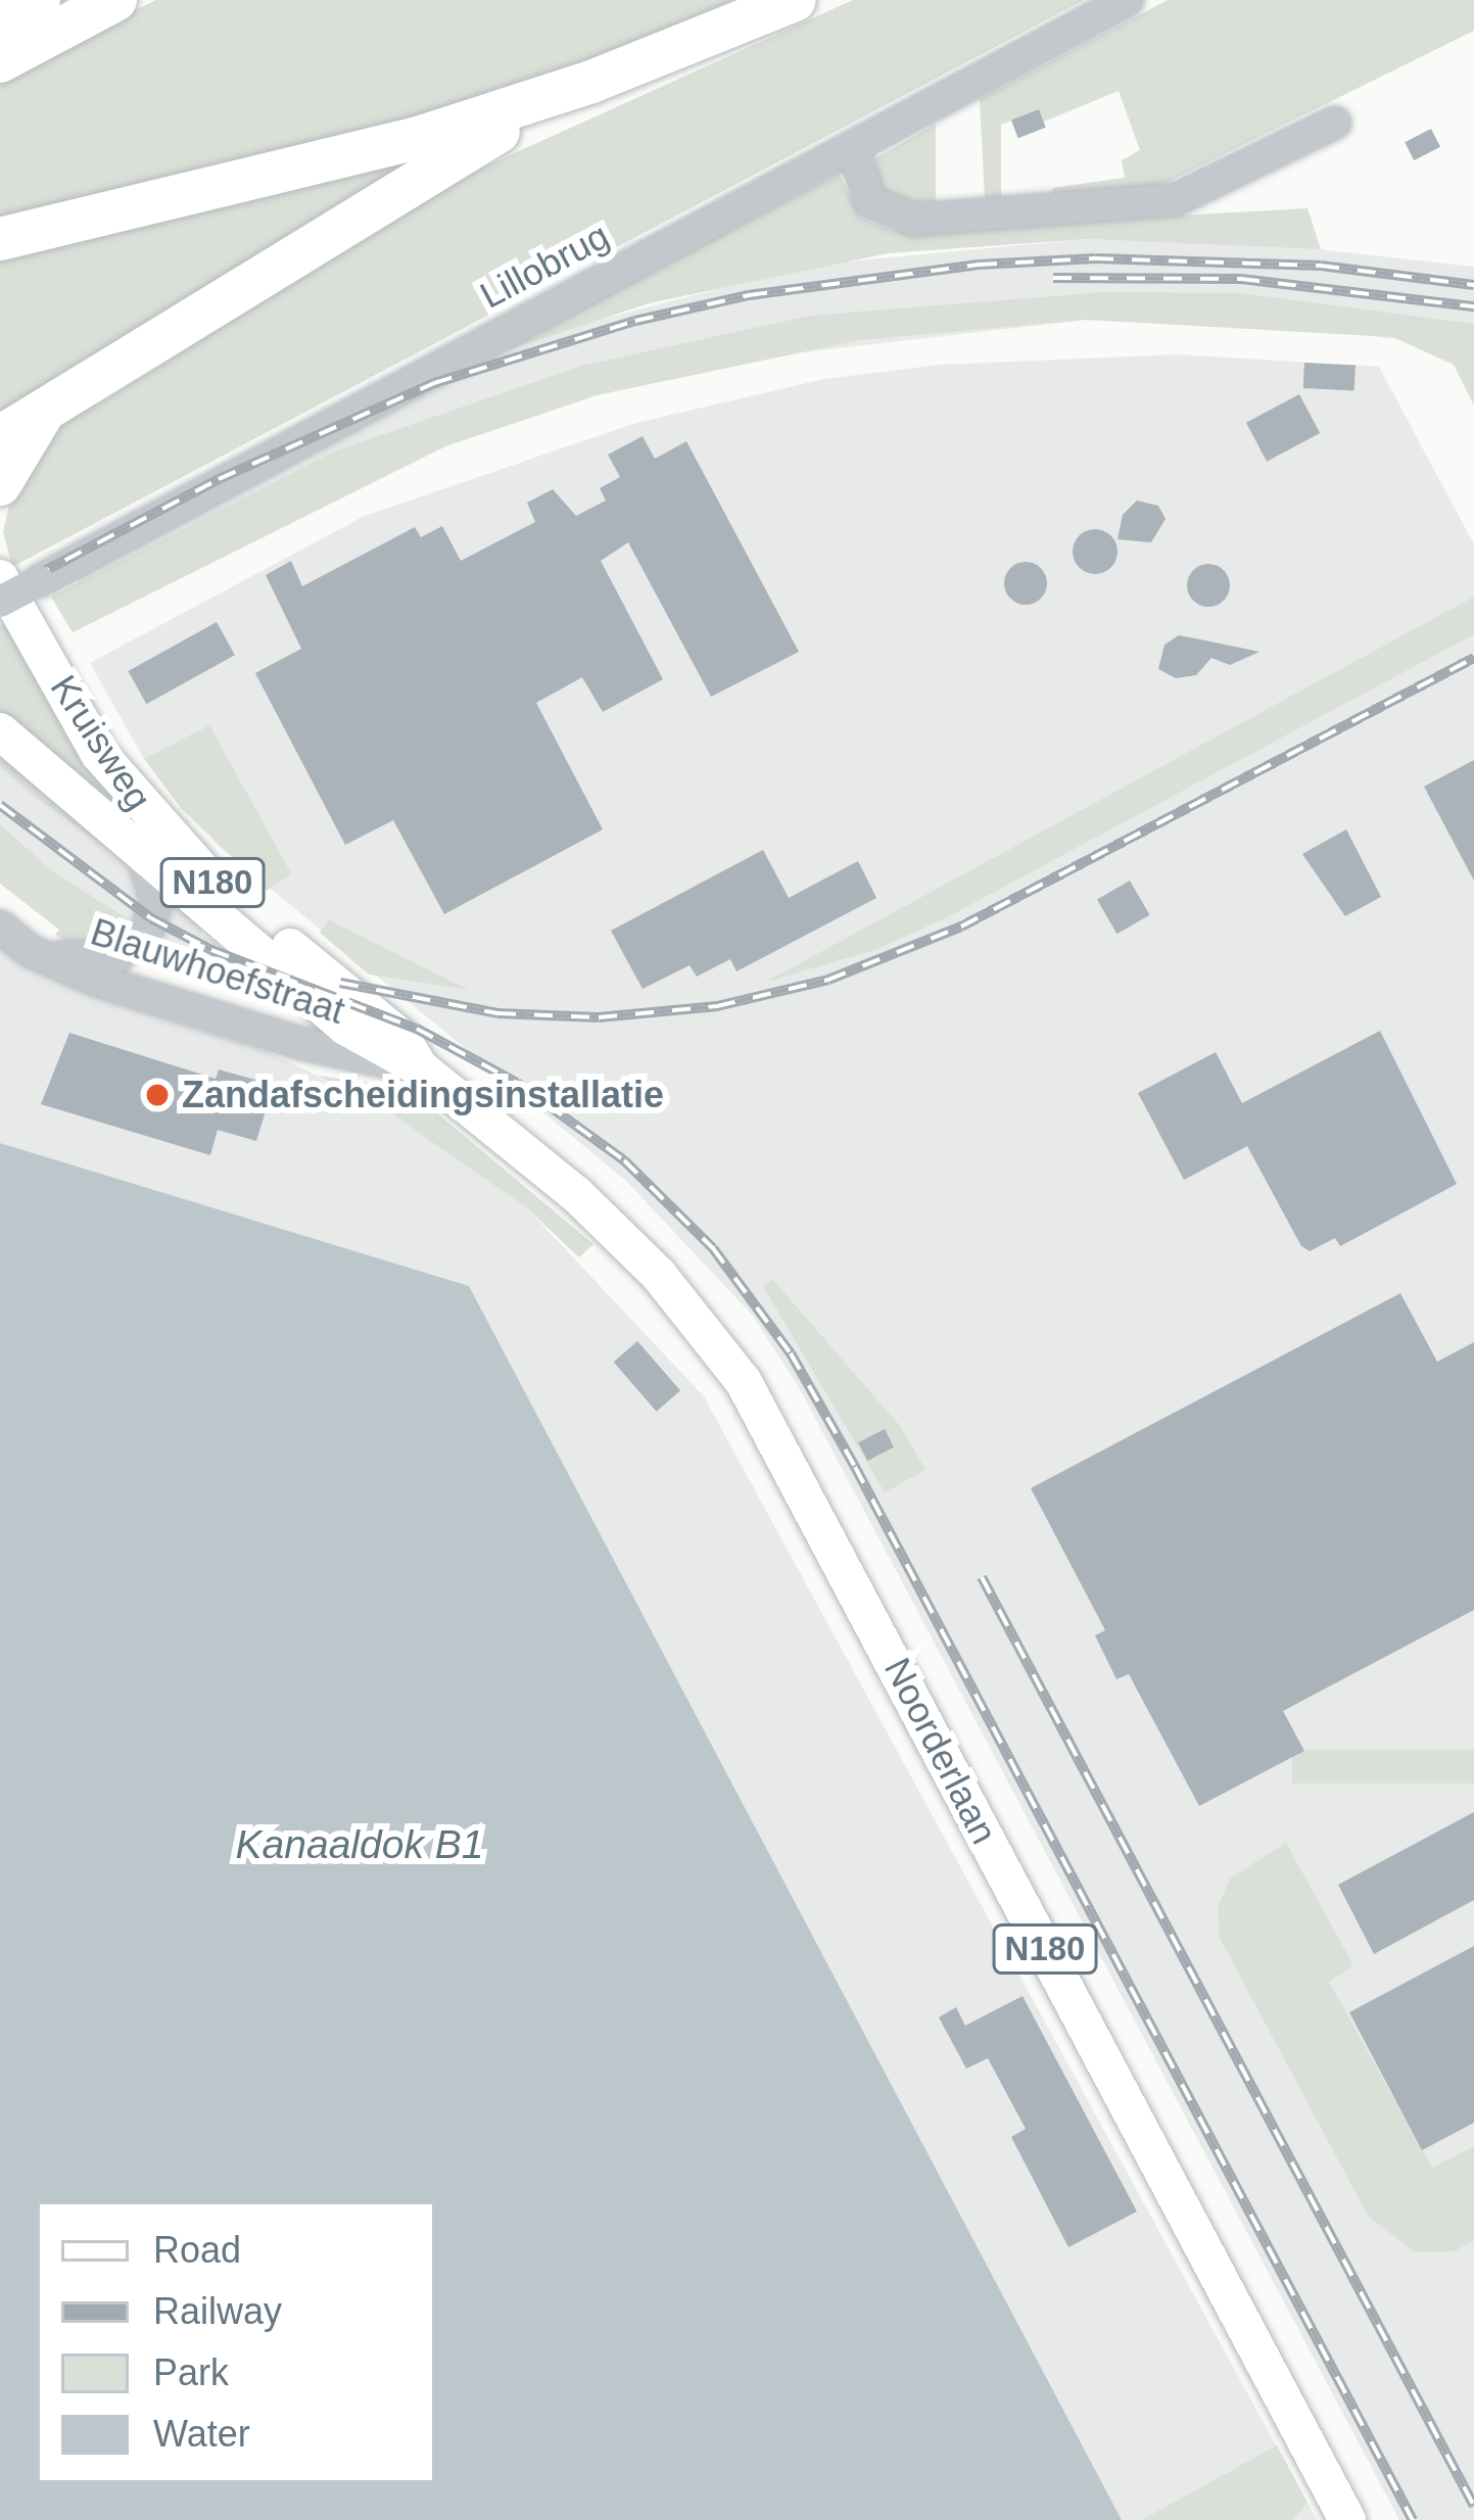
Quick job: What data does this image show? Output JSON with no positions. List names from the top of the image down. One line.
{"streets":{"main road":["Kruisweg","N180","Noorderlaan"],"street":["Lillobrug","Blauwhoefstraat"]},"crossings":[["Kruisweg","Blauwhoefstraat"],["Kruisweg","Noorderlaan"],["Blauwhoefstraat","Noorderlaan"]],"water":["Kanaaldok B1"],"places":["Zandafscheidingsinstallatie"],"legend":["Road","Railway","Park","Water"]}
